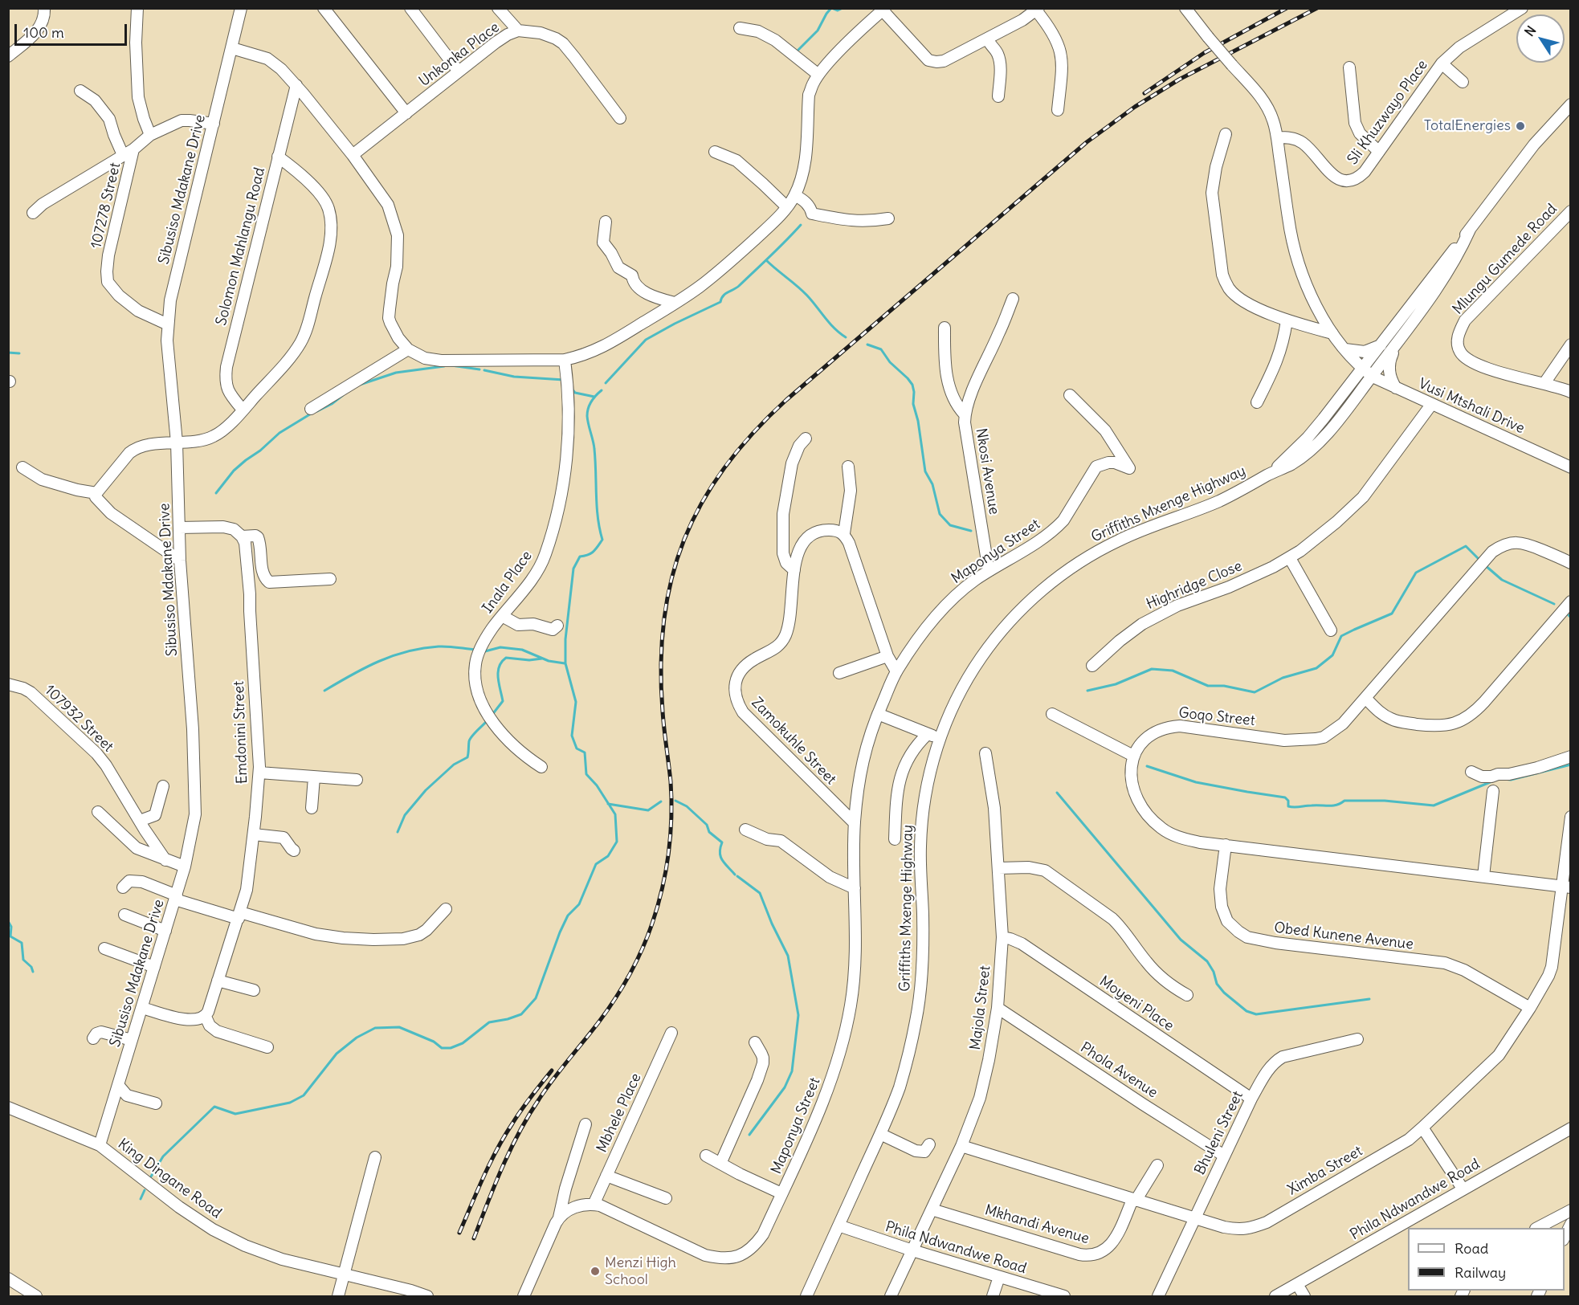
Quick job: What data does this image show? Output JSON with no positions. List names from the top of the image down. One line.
{"streets":{"street":["Unkonka Place","Sli Khuzwayo Place","Sibusiso Mdakane Drive","107278 Street","Solomon Mahlangu Road","Mlungu Gumede Road","Vusi Mtshali Drive","Nkosi Avenue","Griffiths Mxenge Highway","Maponya Street","Inala Place","Highridge Close","Goqo Street","107932 Street","Emdonini Street","Zamokuhle Street","Obed Kunene Avenue","Moyeni Place","Majola Street","Phola Avenue","Mbhele Place","Bhuleni Street","Ximba Street","King Dingane Road","Phila Ndwandwe Road","Mkhandi Avenue"]},"crossings":[["Sibusiso Mdakane Drive","107278 Street"],["Sibusiso Mdakane Drive","King Dingane Road"],["Vusi Mtshali Drive","Griffiths Mxenge Highway"],["Vusi Mtshali Drive","Highridge Close"],["Nkosi Avenue","Maponya Street"],["Griffiths Mxenge Highway","Phila Ndwandwe Road"],["Maponya Street","Zamokuhle Street"],["Maponya Street","Mbhele Place"],["Obed Kunene Avenue","Ximba Street"],["Moyeni Place","Majola Street"],["Moyeni Place","Bhuleni Street"],["Majola Street","Phola Avenue"],["Majola Street","Ximba Street"],["Majola Street","Phila Ndwandwe Road"],["Majola Street","Mkhandi Avenue"],["Phola Avenue","Bhuleni Street"],["Bhuleni Street","Ximba Street"],["Ximba Street","Mkhandi Avenue"]],"places":["TotalEnergies","Menzi High School"],"legend":["Road","Railway"],"scale_bar":"100 m","north":"top left"}
